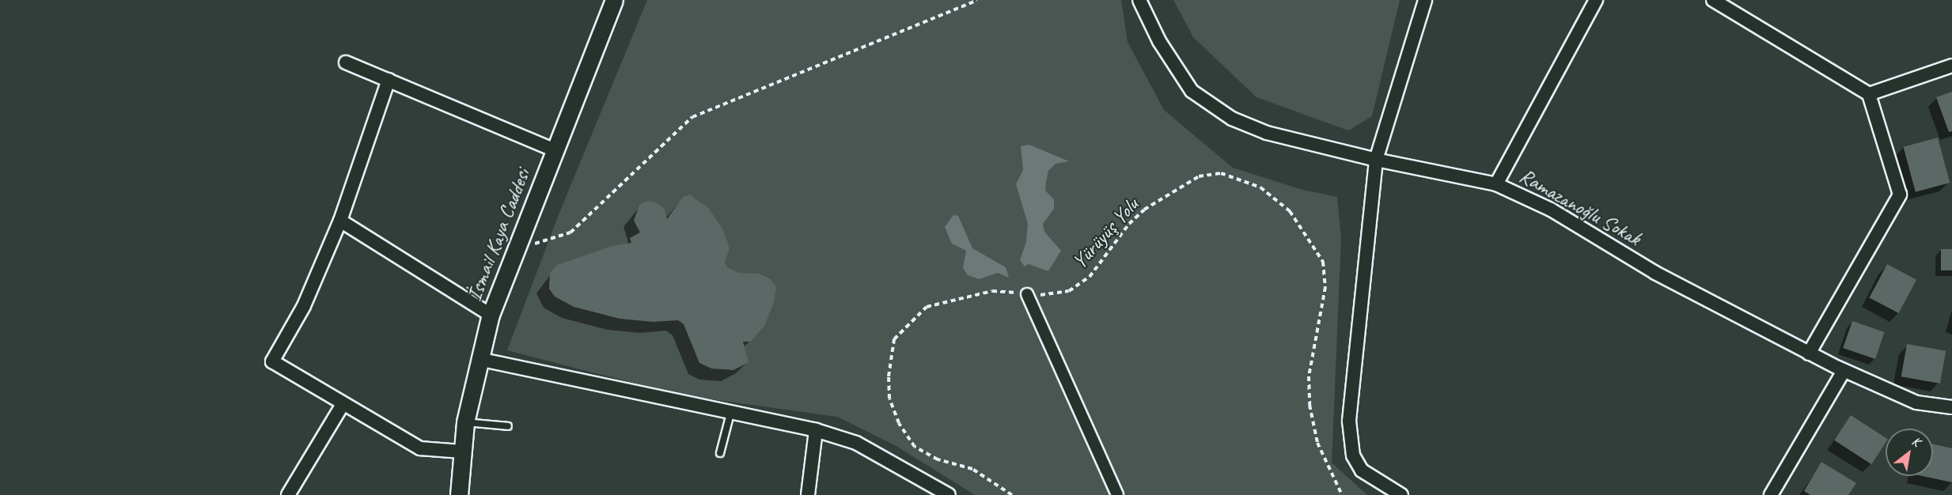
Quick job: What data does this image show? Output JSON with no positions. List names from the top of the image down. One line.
{"streets":{"street":["Ramazanoğlu Sokak","İsmail Kaya Caddesi"],"path":["Yürüyüş Yolu"]},"north":"top right"}
